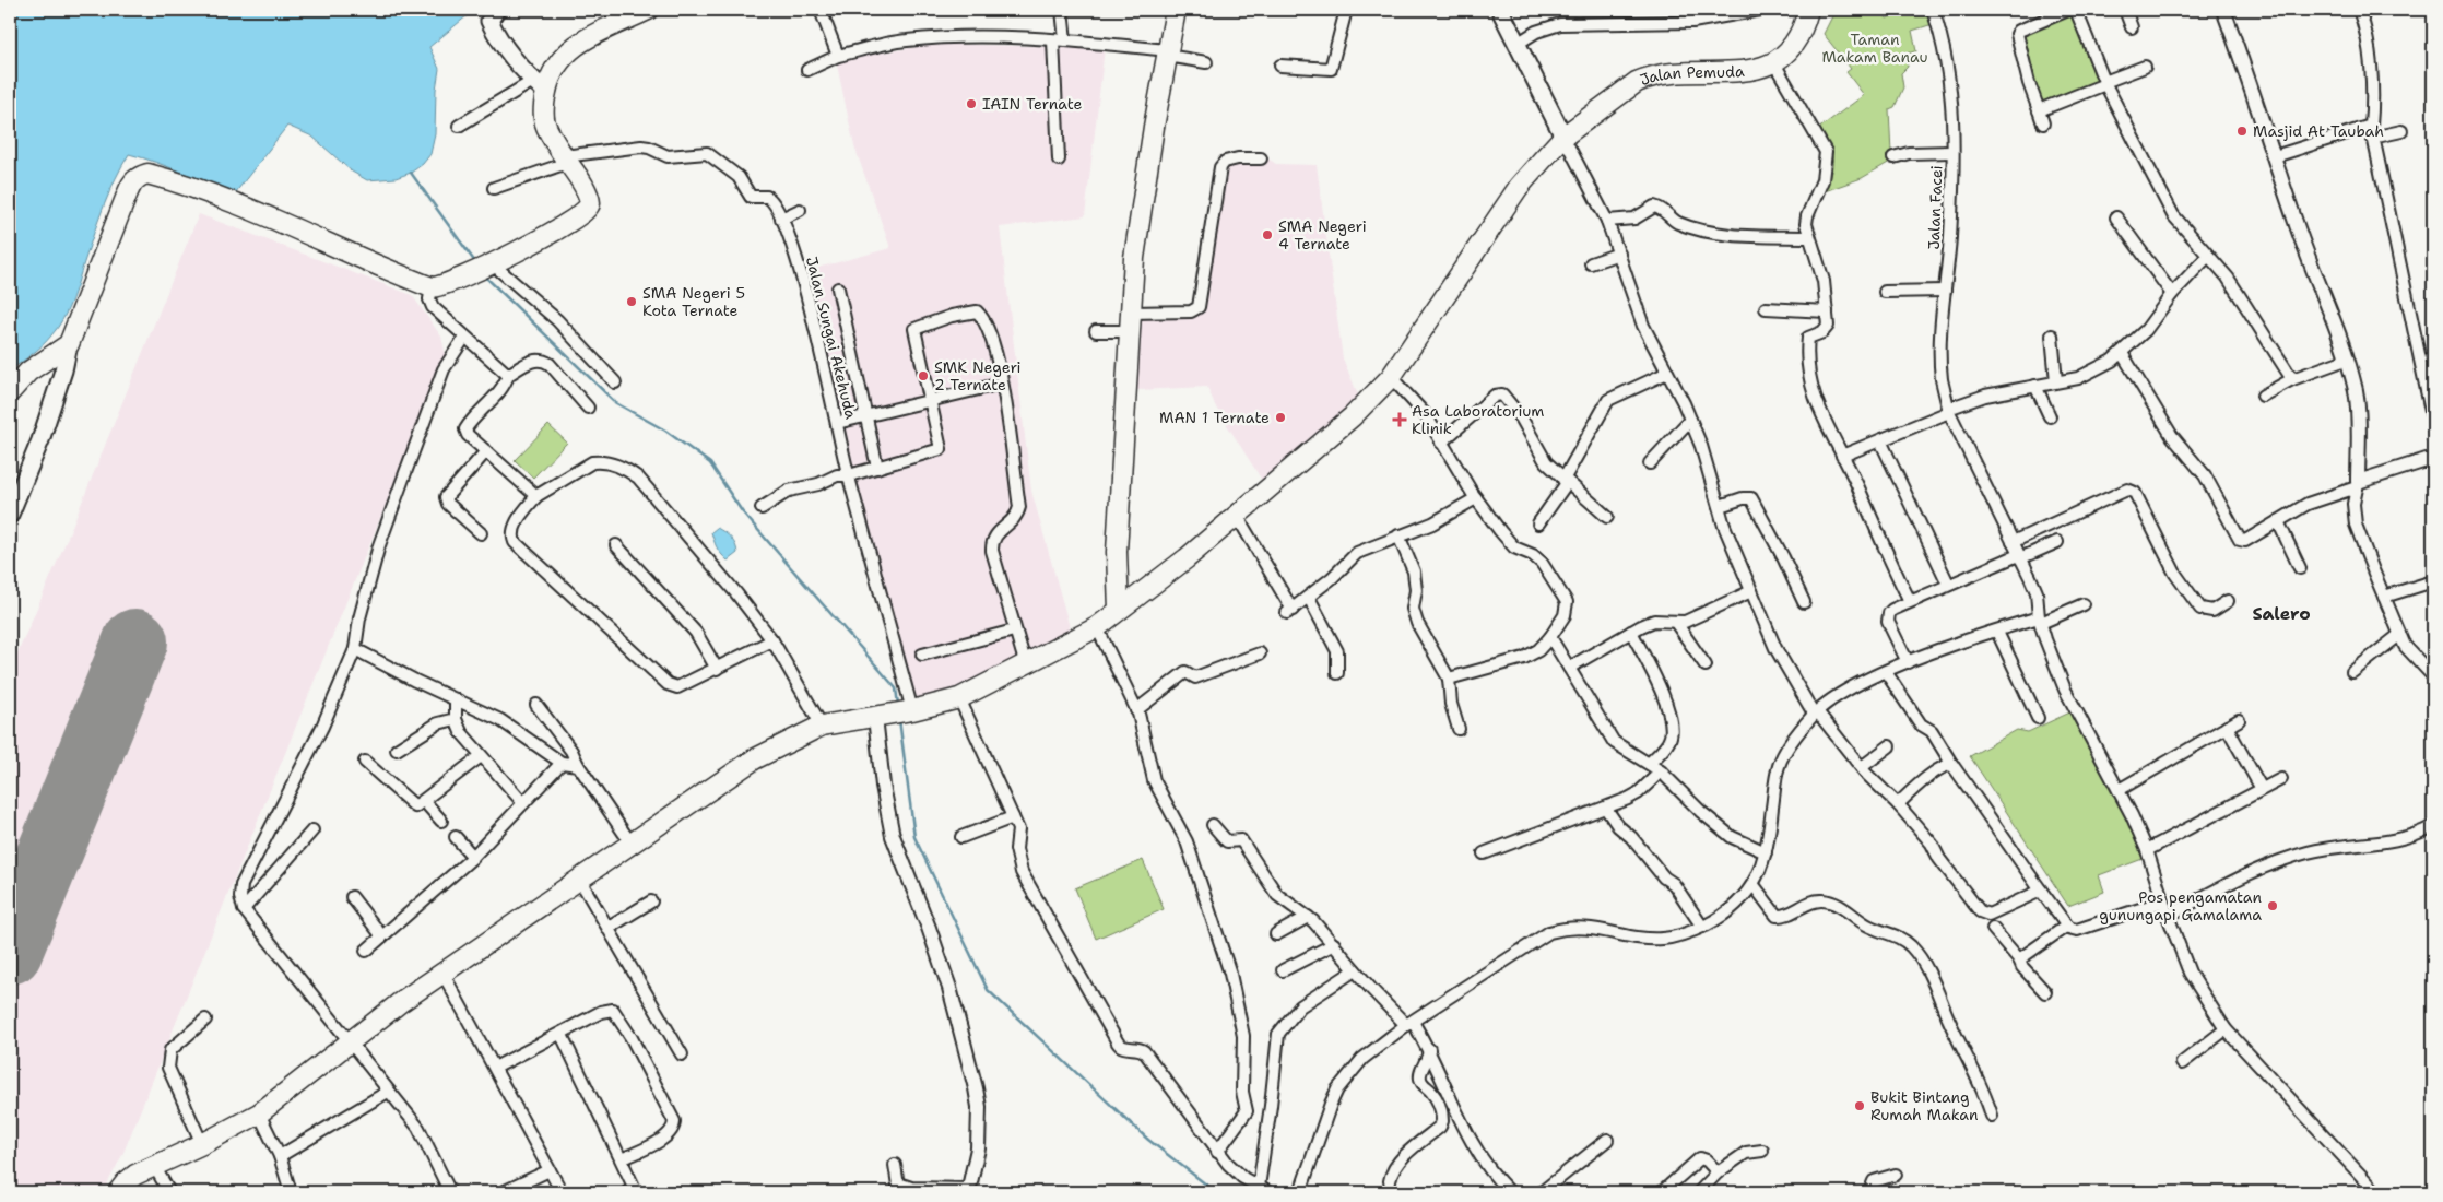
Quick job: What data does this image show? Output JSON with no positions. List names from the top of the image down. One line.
{"streets":{"highway":["Jalan Pemuda"],"street":["Jalan Facei","Jalan Sungai Akehuda"]},"crossings":[["Jalan Pemuda","Jalan Sungai Akehuda"]],"districts":["Salero"],"parks":["Taman Makam Banau"],"places":{"other":["IAIN Ternate","Masjid At Taubah","SMA Negeri 4 Ternate","SMA Negeri 5 Kota Ternate","SMK Negeri 2 Ternate","MAN 1 Ternate","Pos pengamatan gunungapi Gamalama","Bukit Bintang Rumah Makan"],"health":["Asa Laboratorium Klinik"]}}
